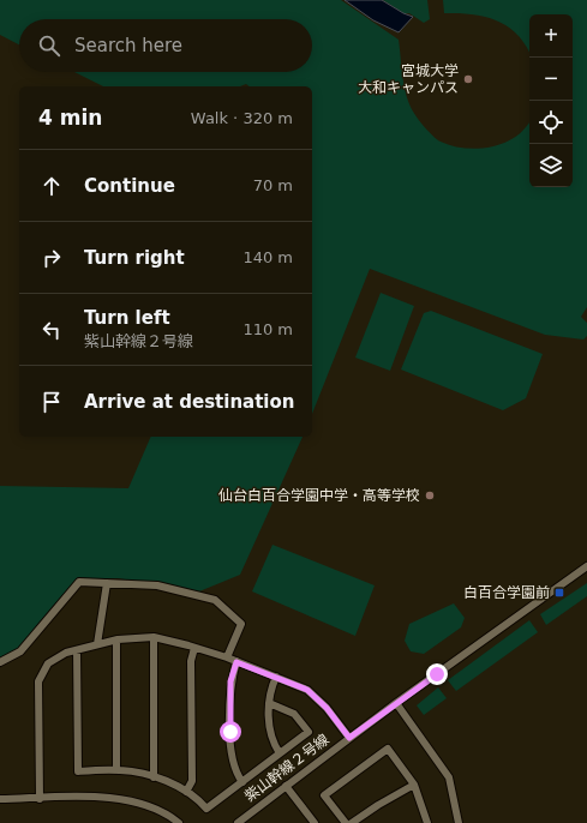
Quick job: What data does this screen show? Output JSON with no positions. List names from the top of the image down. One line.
{"streets":{"street":["紫山幹線２号線"]},"places":{"other":["宮城大学 大和キャンパス","仙台白百合学園中学・高等学校"],"transit":["白百合学園前"]},"page":{"map_buttons":["+","−"],"search":"Search here","heading":["4 min","Walk · 320 m"],"list":[["Continue","70 m"],["Turn right","140 m"],["Turn left","紫山幹線２号線","110 m"],"Arrive at destination"]}}
